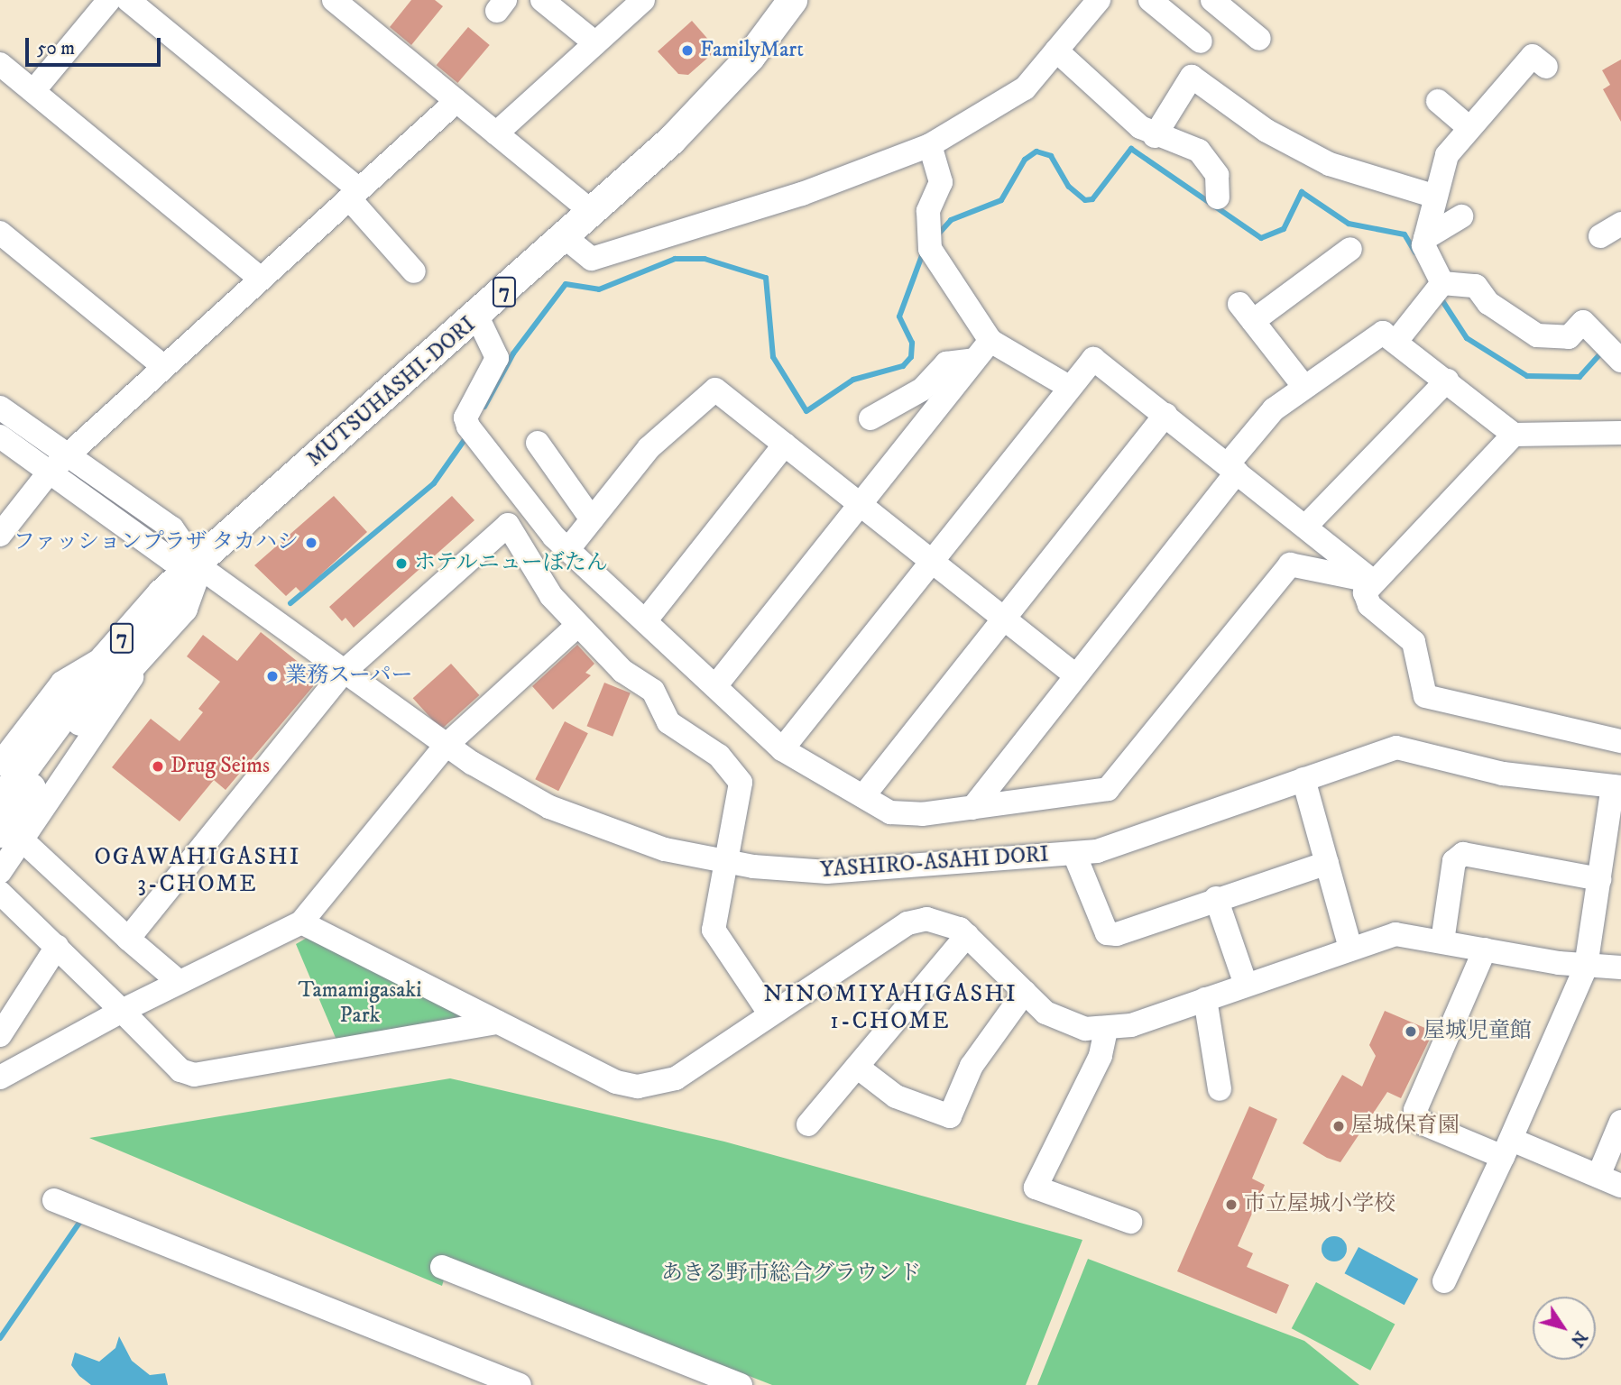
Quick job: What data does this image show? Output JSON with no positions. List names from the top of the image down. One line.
{"streets":{"main road":["7","MUTSUHASHI-DORI"],"street":["YASHIRO-ASAHI DORI"]},"crossings":[["7","MUTSUHASHI-DORI"],["7","YASHIRO-ASAHI DORI"],["MUTSUHASHI-DORI","YASHIRO-ASAHI DORI"]],"districts":["OGAWAHIGASHI 3-CHOME","NINOMIYAHIGASHI 1-CHOME"],"parks":["Tamamigasaki Park","あきる野市総合グラウンド"],"places":["FamilyMart","ファッションプラザ タカハシ","ホテルニューぼたん","業務スーパー","Drug Seims","屋城児童館","屋城保育園","市立屋城小学校"],"scale_bar":"50 m","north":"bottom right"}
